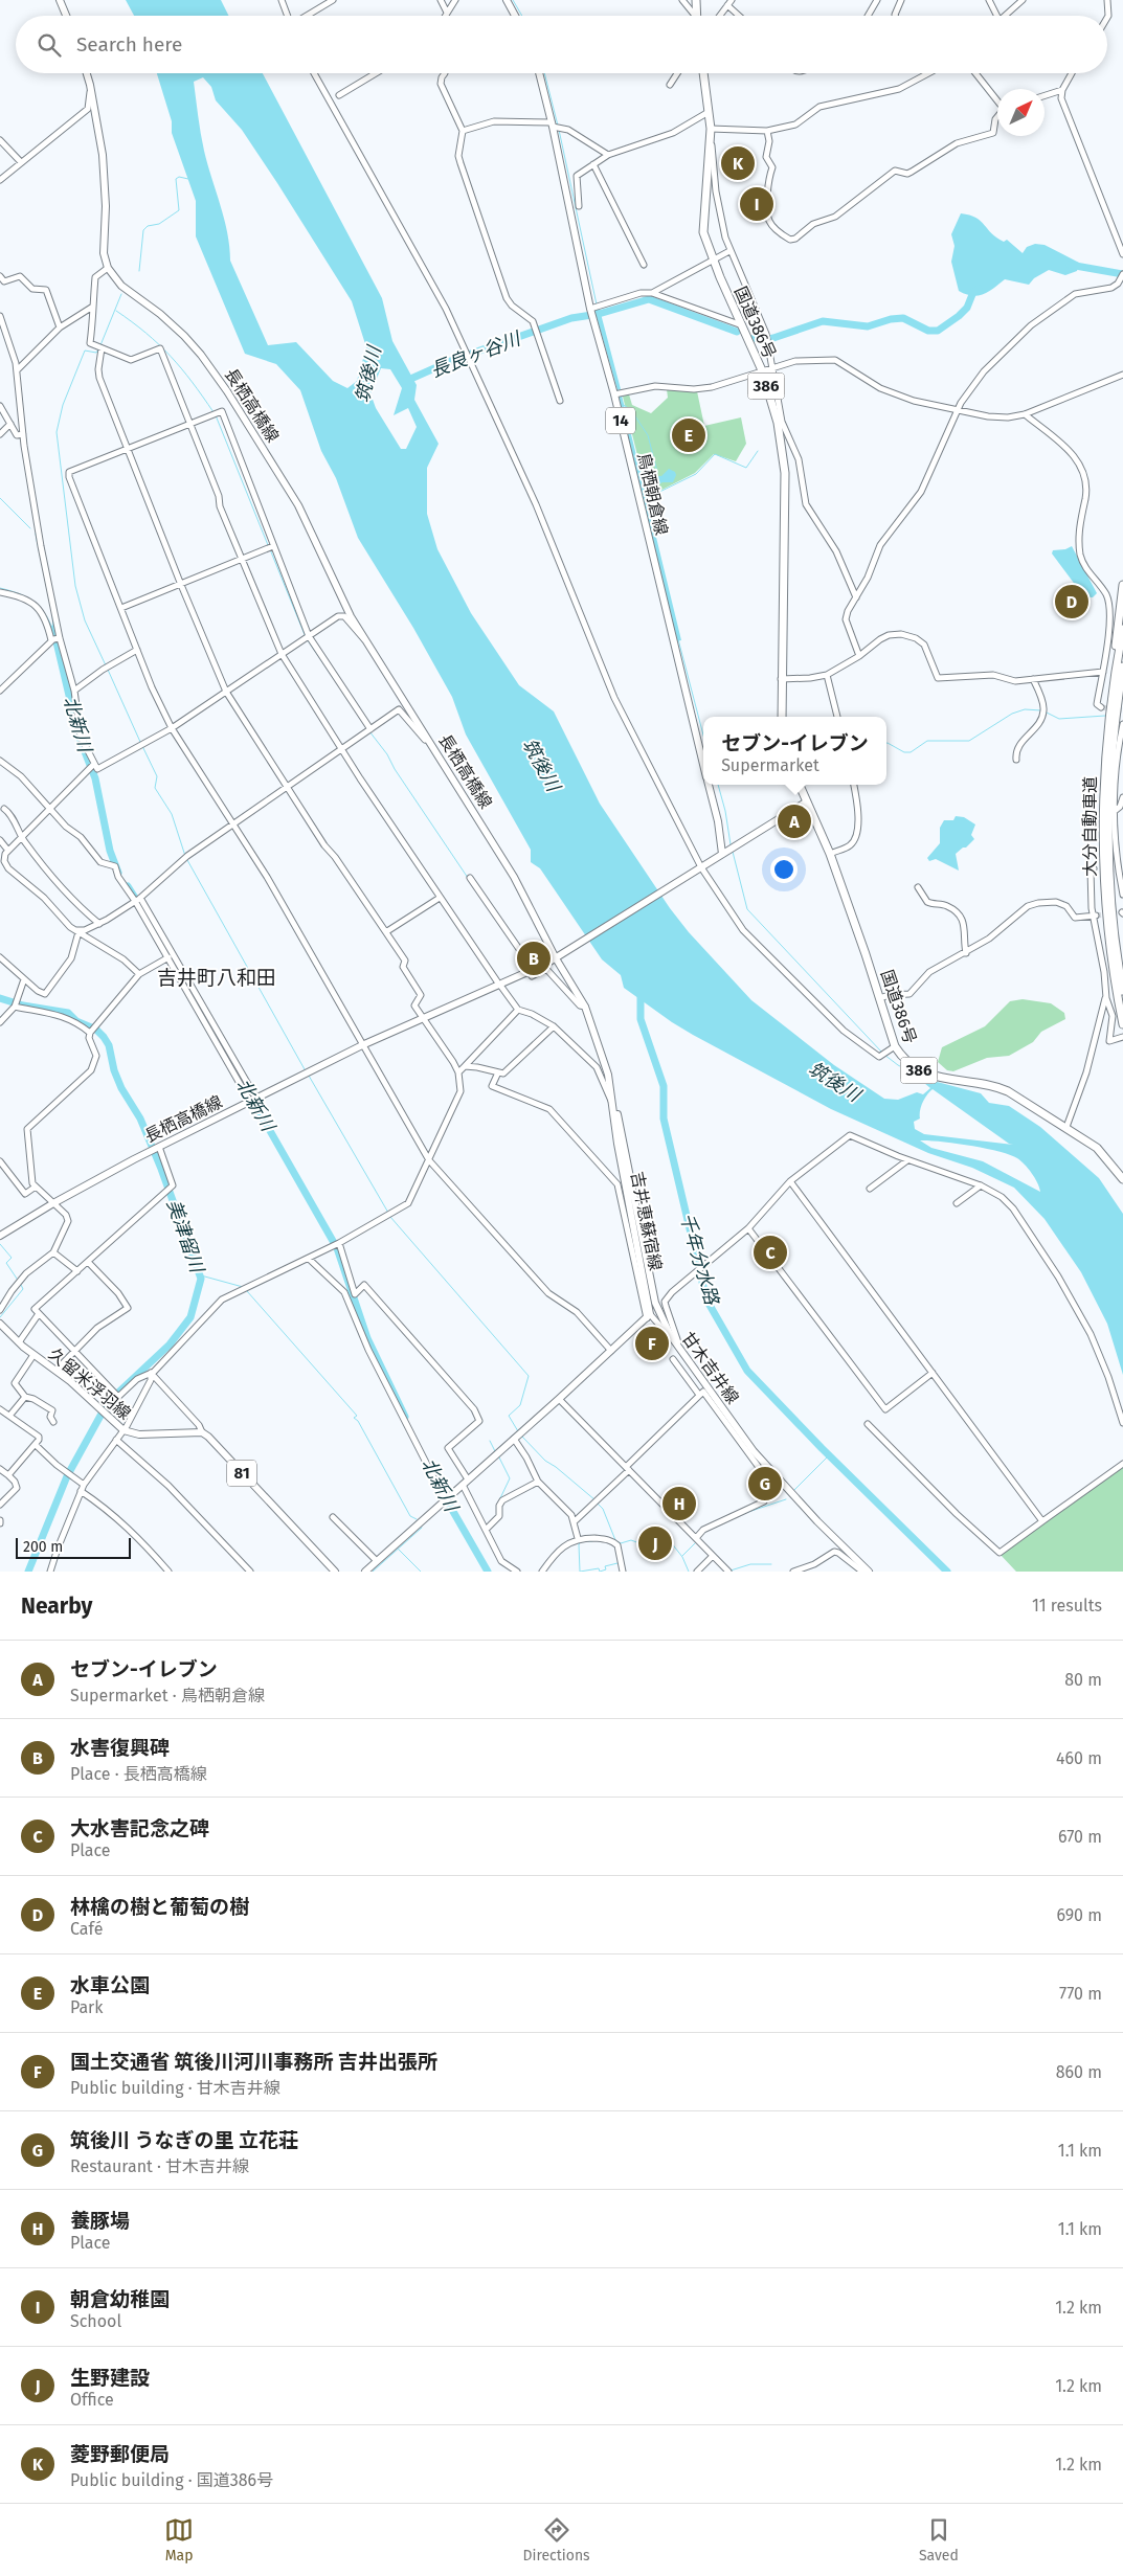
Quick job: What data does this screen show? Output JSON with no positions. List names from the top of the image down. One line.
{"streets":{"highway":["国道386号","386","大分自動車道"],"main road":["長栖高橋線","14","鳥栖朝倉線","吉井恵蘇宿線","甘木吉井線","久留米浮羽線","81"]},"crossings":[["長栖高橋線","吉井恵蘇宿線"],["吉井恵蘇宿線","甘木吉井線"],["久留米浮羽線","81"]],"districts":["吉井町八和田"],"water":["長良ヶ谷川","筑後川","北新川","美津留川","千年分水路"],"scale_bar":"200 m","north":"top right","page":{"search":"Search here","pins":["K","I","E","D","A","B","C","F","G","H","J"],"popup":["セブン-イレブン","Supermarket"],"scale":"200 m","heading":["Nearby","11 results"],"list":[{"mark":"A","name":"セブン-イレブン","note":"Supermarket · 鳥栖朝倉線","value":"80 m"},{"mark":"B","name":"水害復興碑","note":"Place · 長栖高橋線","value":"460 m"},{"mark":"C","name":"大水害記念之碑","note":"Place","value":"670 m"},{"mark":"D","name":"林檎の樹と葡萄の樹","note":"Café","value":"690 m"},{"mark":"E","name":"水車公園","note":"Park","value":"770 m"},{"mark":"F","name":"国土交通省 筑後川河川事務所 吉井出張所","note":"Public building · 甘木吉井線","value":"860 m"},{"mark":"G","name":"筑後川 うなぎの里 立花荘","note":"Restaurant · 甘木吉井線","value":"1.1 km"},{"mark":"H","name":"養豚場","note":"Place","value":"1.1 km"},{"mark":"I","name":"朝倉幼稚園","note":"School","value":"1.2 km"},{"mark":"J","name":"生野建設","note":"Office","value":"1.2 km"},{"mark":"K","name":"菱野郵便局","note":"Public building · 国道386号","value":"1.2 km"}],"nav":["Map","Directions","Saved"]}}
